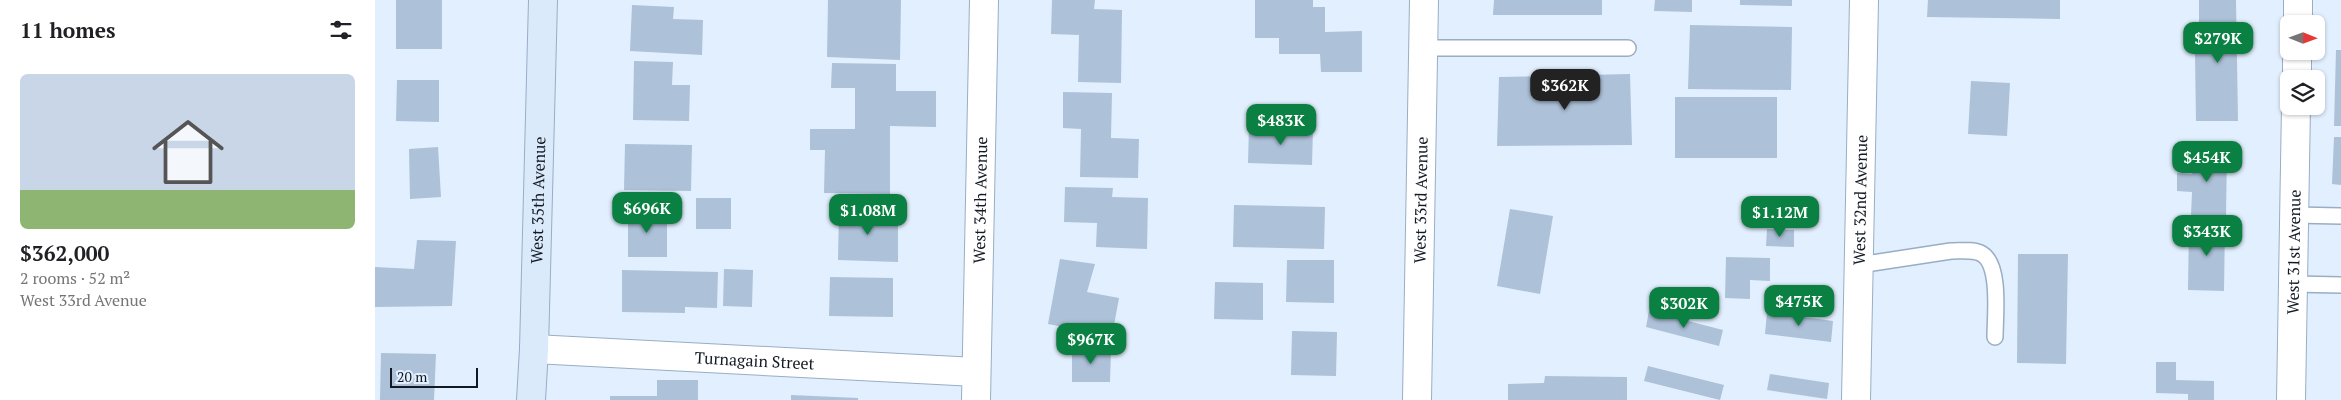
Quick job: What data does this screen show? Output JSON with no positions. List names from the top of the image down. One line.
{"streets":{"street":["West 35th Avenue","West 34th Avenue","West 33rd Avenue","West 32nd Avenue","West 31st Avenue","Turnagain Street"]},"crossings":[["West 35th Avenue","Turnagain Street"],["West 34th Avenue","Turnagain Street"]],"scale_bar":"20 m","north":"right","page":{"heading":"11 homes","price":["$279K","$362K","$483K","$454K","$696K","$1.08M","$1.12M","$343K","$475K","$302K","$967K"],"list":[{"name":"$362,000","note":"2 rooms · 52 m² · West 33rd Avenue"}],"scale":"20 m"}}
